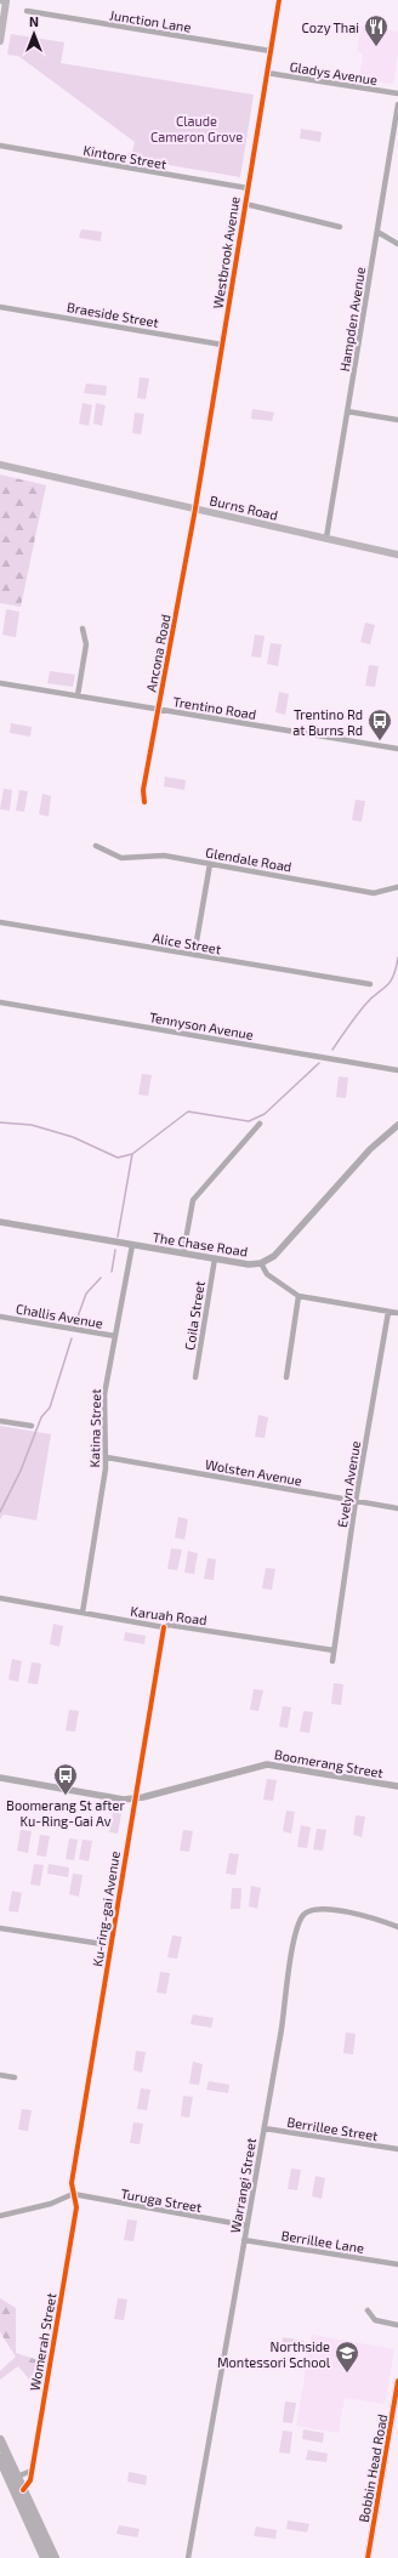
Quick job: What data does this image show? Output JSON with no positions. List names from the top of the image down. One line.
{"streets":{"main road":["Burns Road","Bobbin Head Road"],"street":["Junction Lane","Gladys Avenue","Kintore Street","Westbrook Avenue","Braeside Street","Hampden Avenue","Ancona Road","Trentino Road","Glendale Road","Alice Street","Tennyson Avenue","The Chase Road","Challis Avenue","Coila Street","Katina Street","Wolsten Avenue","Evelyn Avenue","Karuah Road","Boomerang Street","Ku-ring-gai Avenue","Berrillee Street","Warrangi Street","Turuga Street","Berrillee Lane","Womerah Street"]},"crossings":[["Junction Lane","Westbrook Avenue"],["Gladys Avenue","Westbrook Avenue"],["Kintore Street","Westbrook Avenue"],["Westbrook Avenue","Braeside Street"],["Westbrook Avenue","Burns Road"],["Westbrook Avenue","Ancona Road"],["Hampden Avenue","Burns Road"],["Burns Road","Ancona Road"],["Ancona Road","Trentino Road"],["The Chase Road","Coila Street"],["The Chase Road","Katina Street"],["Challis Avenue","Katina Street"],["Katina Street","Wolsten Avenue"],["Katina Street","Karuah Road"],["Wolsten Avenue","Evelyn Avenue"],["Evelyn Avenue","Karuah Road"],["Karuah Road","Ku-ring-gai Avenue"],["Boomerang Street","Ku-ring-gai Avenue"],["Ku-ring-gai Avenue","Turuga Street"],["Ku-ring-gai Avenue","Womerah Street"],["Berrillee Street","Warrangi Street"],["Warrangi Street","Turuga Street"],["Warrangi Street","Berrillee Lane"],["Turuga Street","Womerah Street"]],"parks":["Claude Cameron Grove"],"places":{"restaurant":["Cozy Thai"],"bus stop":["Trentino Rd at Burns Rd","Boomerang St after Ku-Ring-Gai Av"],"school or university":["Northside Montessori School"]},"north":"top"}
